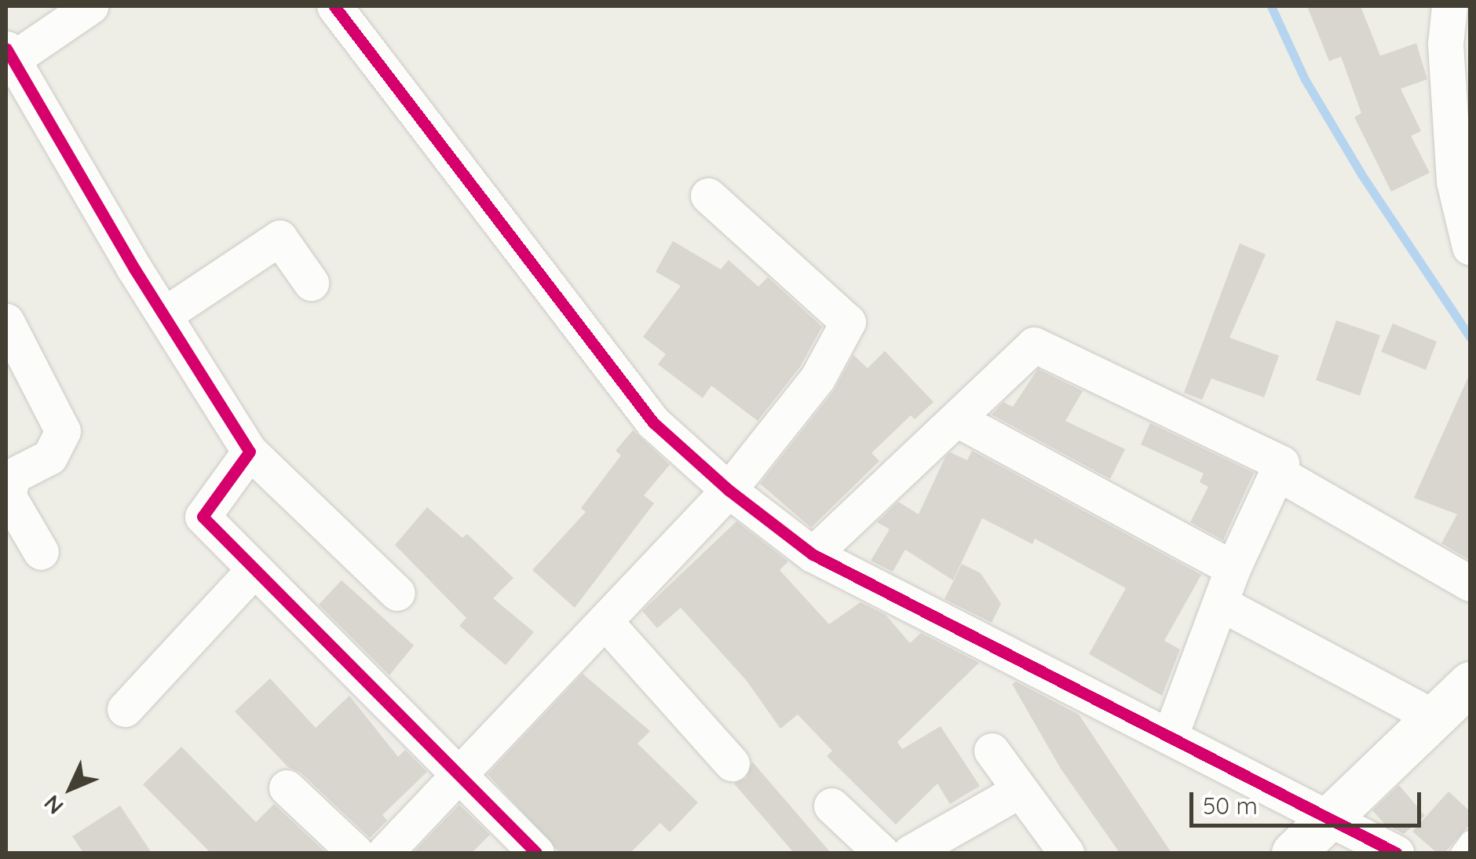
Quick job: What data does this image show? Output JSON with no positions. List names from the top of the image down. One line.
{"scale_bar":"50 m","north":"bottom left"}
